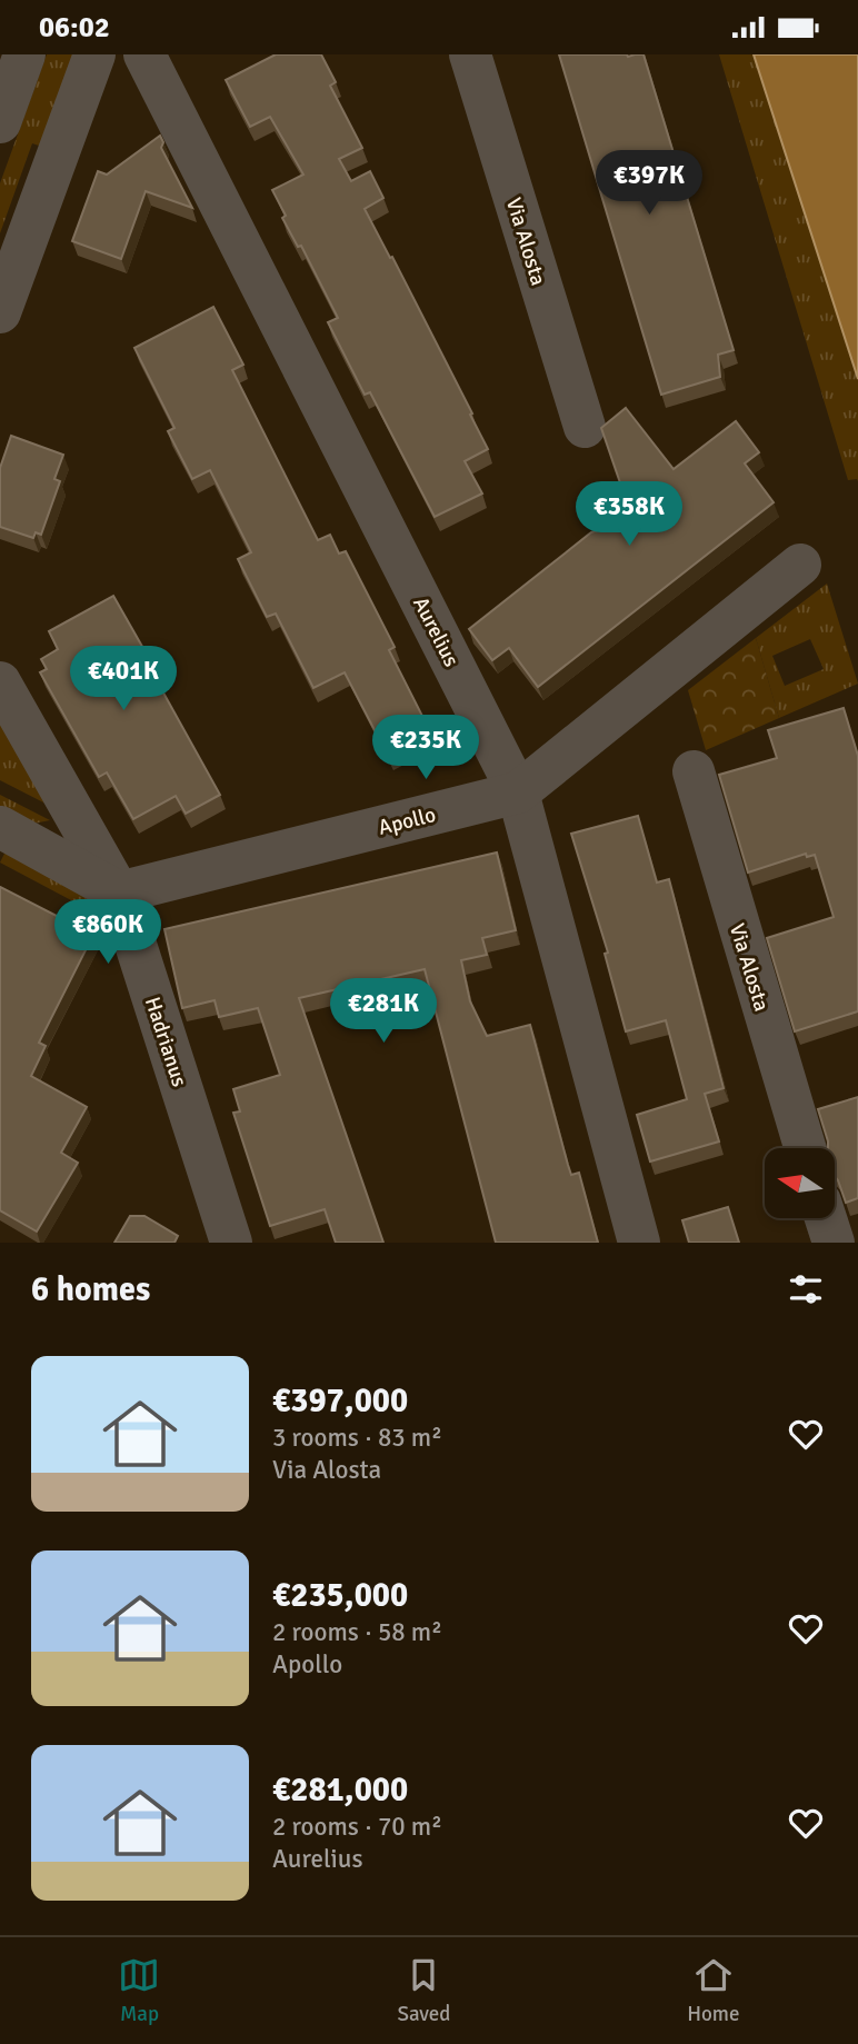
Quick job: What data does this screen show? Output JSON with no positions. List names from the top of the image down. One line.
{"streets":{"street":["Via Alosta","Aurelius","Apollo","Hadrianus"]},"crossings":[["Aurelius","Apollo"],["Apollo","Hadrianus"]],"north":"left","page":{"status":"06:02","price":["€397K","€358K","€401K","€235K","€860K","€281K"],"heading":"6 homes","list":[{"name":"€397,000","note":"3 rooms · 83 m² · Via Alosta"},{"name":"€235,000","note":"2 rooms · 58 m² · Apollo"},{"name":"€281,000","note":"2 rooms · 70 m² · Aurelius"}],"tabs":["Map","Saved","Home"]}}
